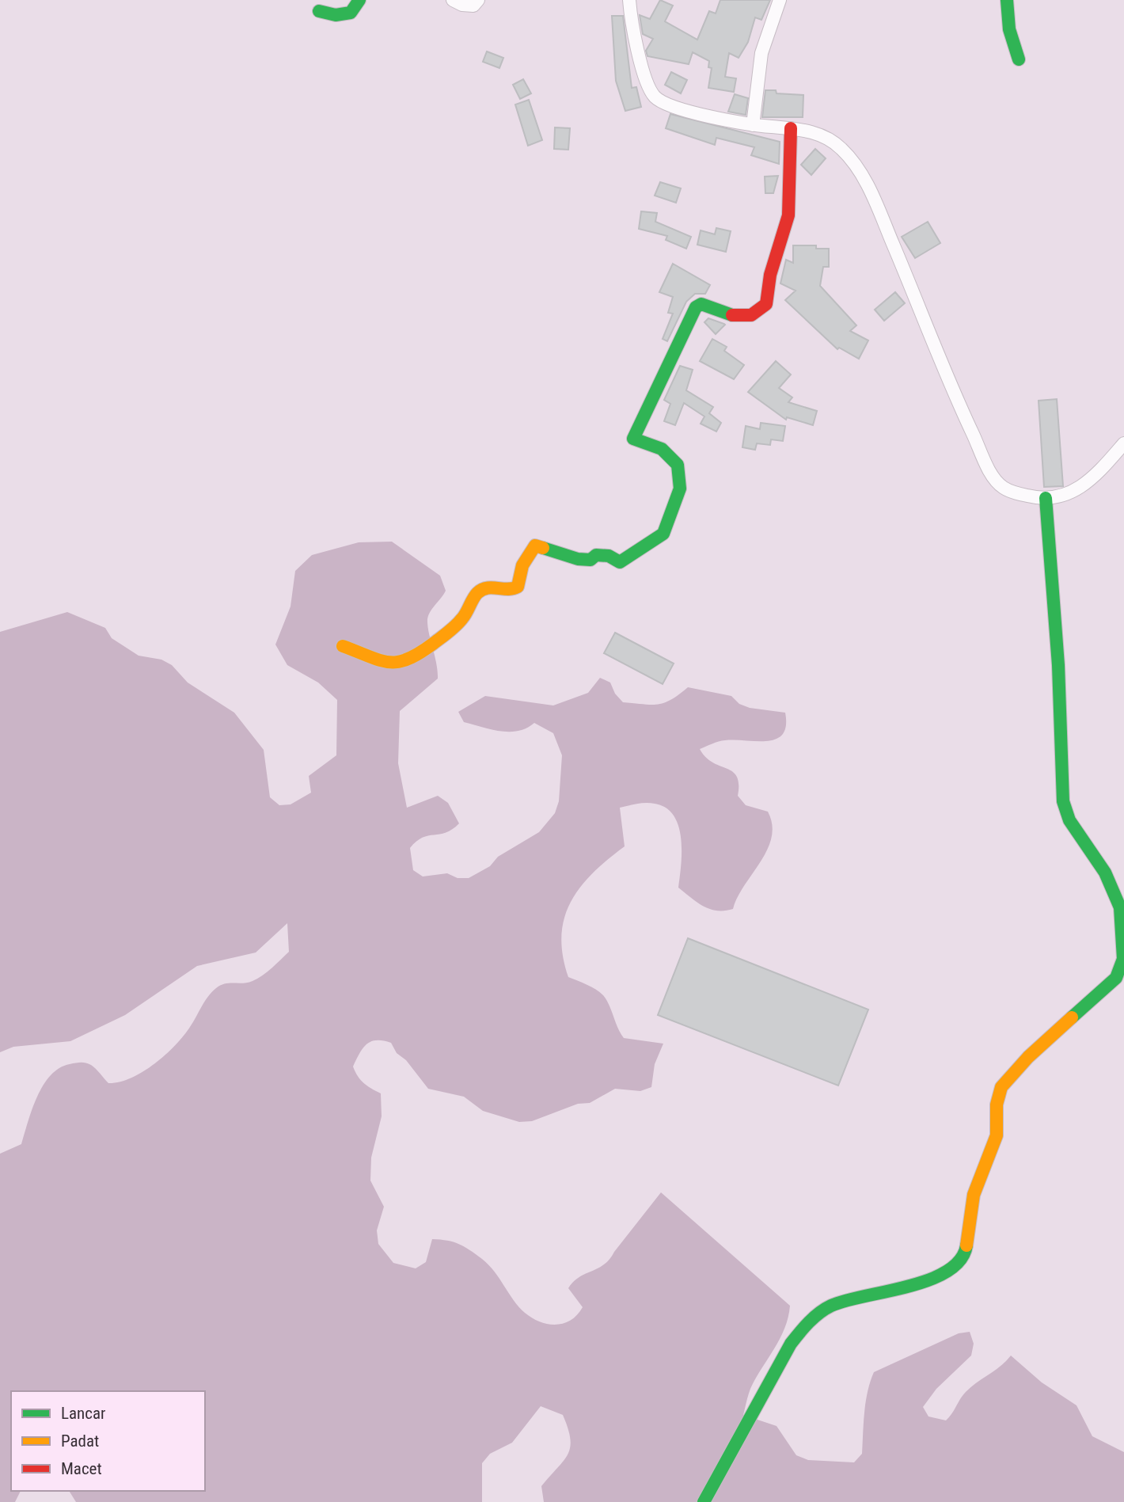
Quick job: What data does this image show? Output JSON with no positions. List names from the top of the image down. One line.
{"legend":["Lancar","Padat","Macet"]}
